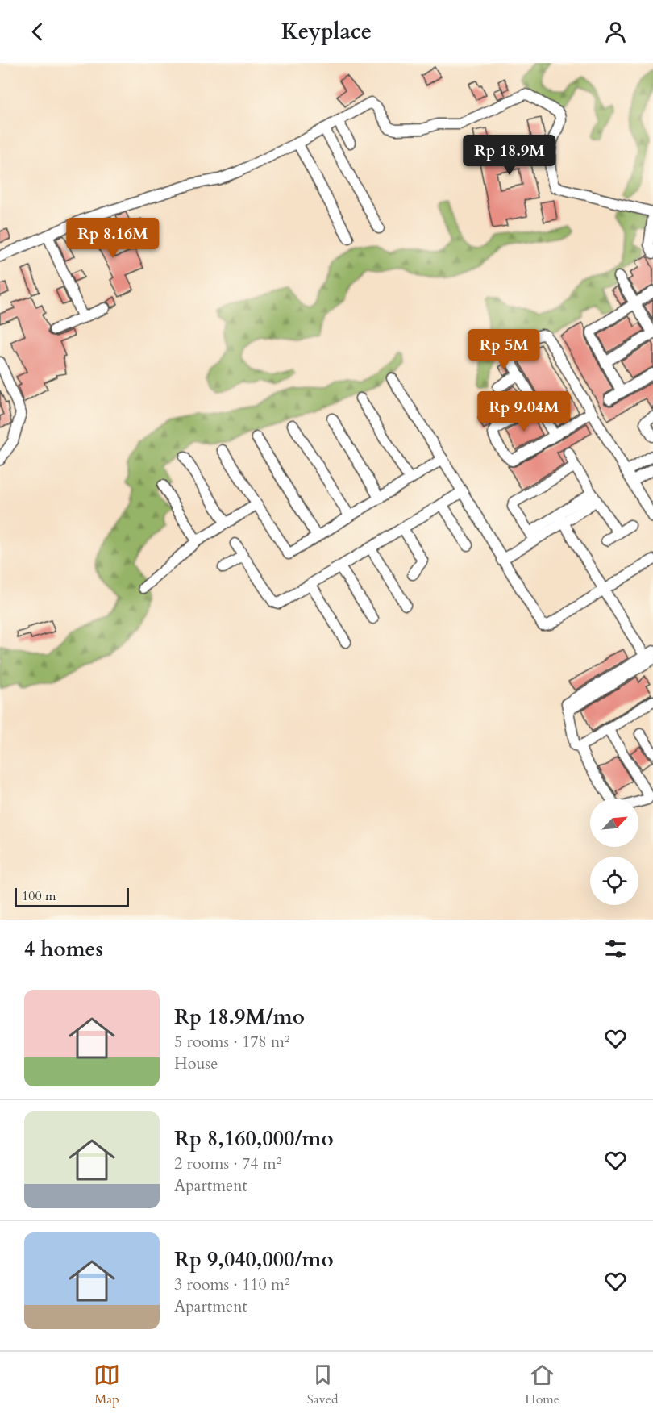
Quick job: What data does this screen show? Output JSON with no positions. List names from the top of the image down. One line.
{"scale_bar":"100 m","north":"top right","page":{"header":"Keyplace","price":["Rp 18.9M","Rp 8.16M","Rp 5M","Rp 9.04M"],"scale":"100 m","heading":"4 homes","list":[{"name":"Rp 18.9M/mo","note":"5 rooms · 178 m² · House"},{"name":"Rp 8,160,000/mo","note":"2 rooms · 74 m² · Apartment"},{"name":"Rp 9,040,000/mo","note":"3 rooms · 110 m² · Apartment"}],"tabs":["Map","Saved","Home"]}}
